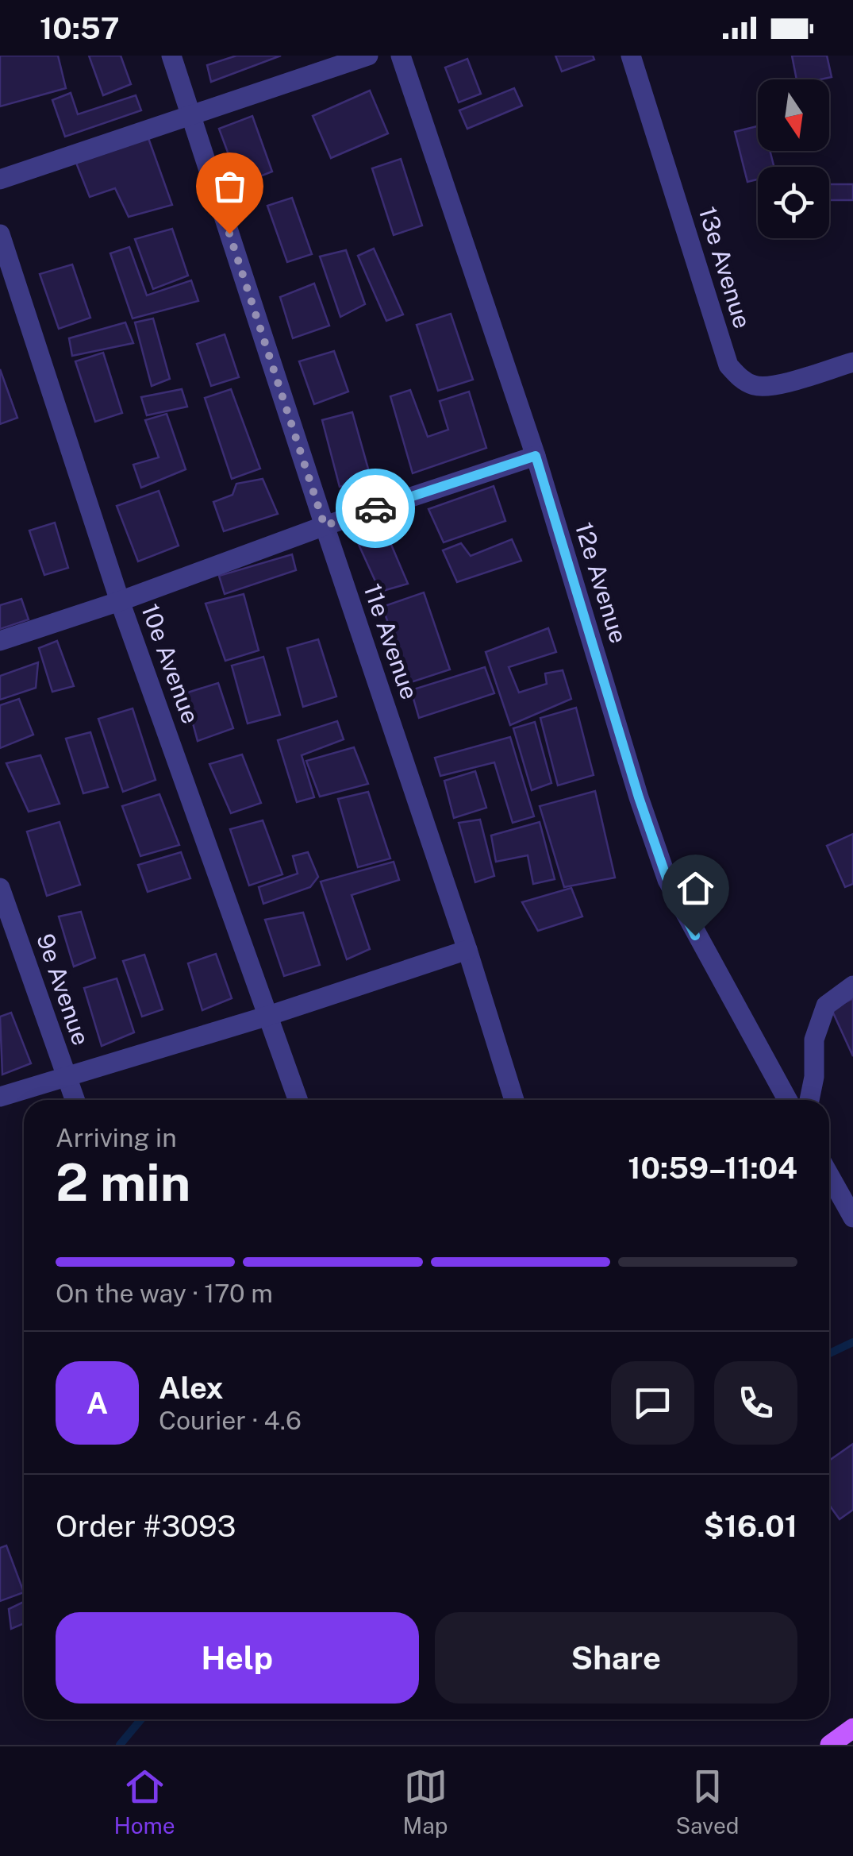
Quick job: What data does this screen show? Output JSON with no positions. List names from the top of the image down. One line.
{"streets":{"street":["13e Avenue","12e Avenue","11e Avenue","10e Avenue","9e Avenue"]},"north":"bottom","page":{"status":"10:57","heading":["2 min","Arriving in","10:59–11:04"],"panel":["Alex","Courier · 4.6","Order #3093","$16.01"],"bar":"On the way · 170 m","round":"A","buttons":["Help","Share"],"tabs":["Home","Map","Saved"]}}
